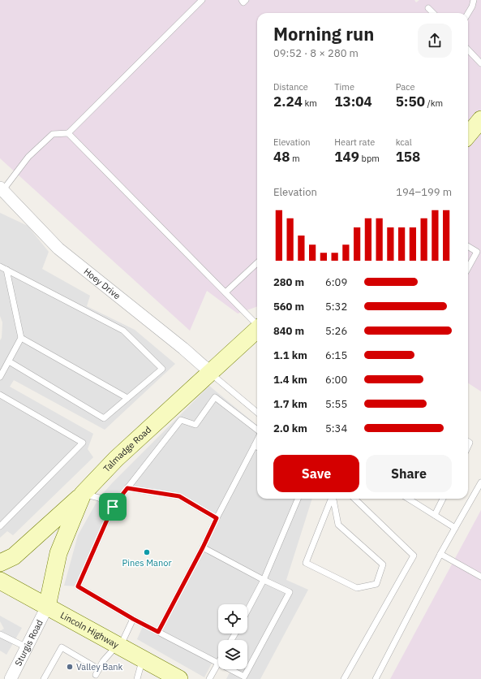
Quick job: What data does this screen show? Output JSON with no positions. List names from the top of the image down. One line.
{"streets":{"street":["Hoey Drive","Talmadge Road","Lincoln Highway","Sturgis Road"]},"crossings":[["Hoey Drive","Talmadge Road"],["Talmadge Road","Lincoln Highway"],["Talmadge Road","Sturgis Road"],["Lincoln Highway","Sturgis Road"]],"places":["Pines Manor","Valley Bank"],"page":{"heading":["Morning run","09:52 · 8 × 280 m"],"stats":[["Distance","2.24 km"],["Time","13:04"],["Pace","5:50 /km"],["Elevation","48 m"],["Heart rate","149 bpm"],["kcal","158"]],"chart":["Elevation","194–199 m"],"list":[{"name":"280 m","note":"6:09"},{"name":"560 m","note":"5:32"},{"name":"840 m","note":"5:26"},{"name":"1.1 km","note":"6:15"},{"name":"1.4 km","note":"6:00"},{"name":"1.7 km","note":"5:55"},{"name":"2.0 km","note":"5:34"}],"buttons":["Save","Share"]}}
